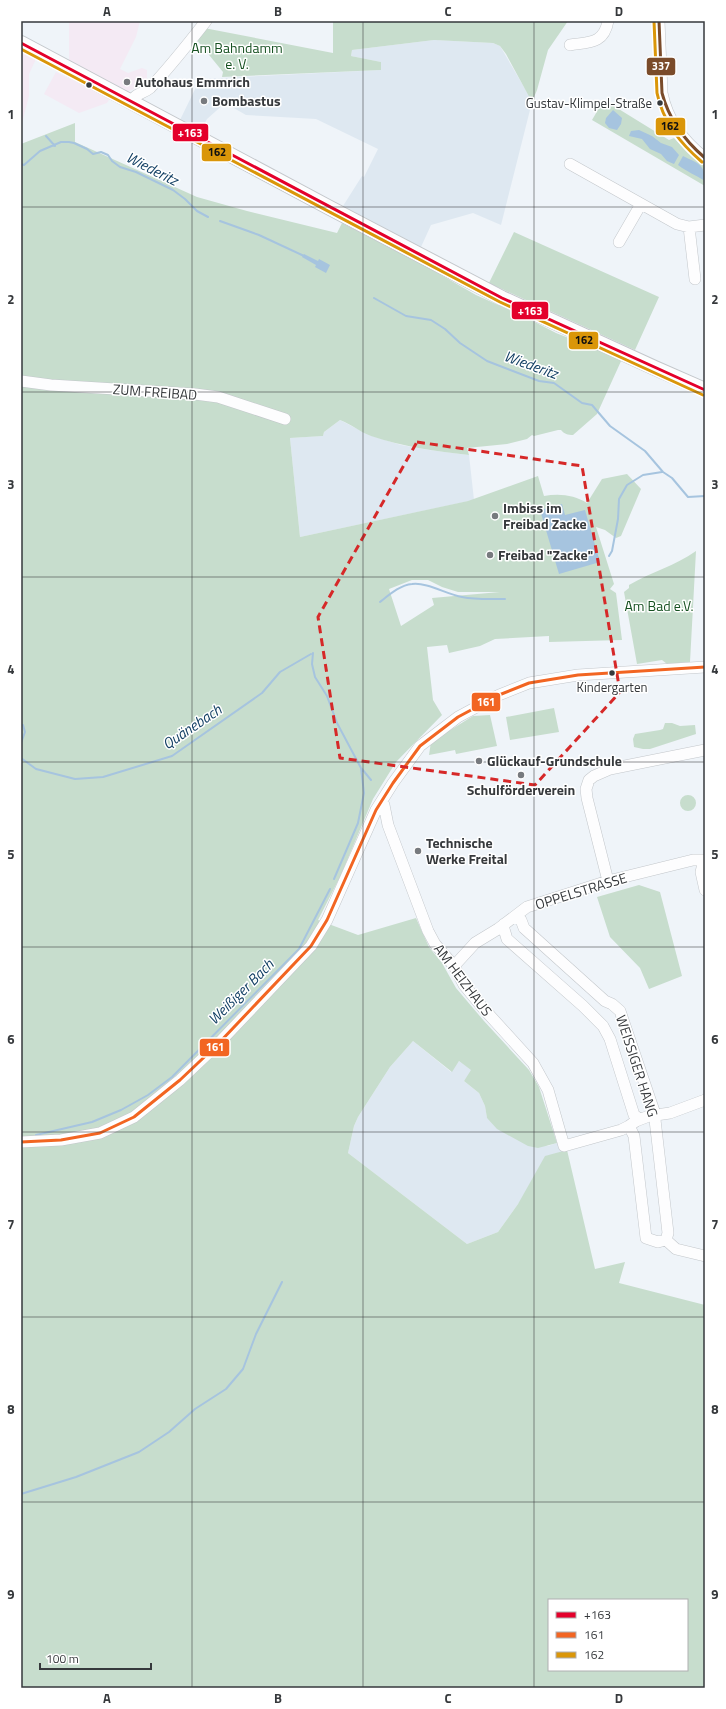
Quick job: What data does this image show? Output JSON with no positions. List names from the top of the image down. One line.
{"streets":{"street":["ZUM FREIBAD","OPPELSTRASSE","AM HEIZHAUS","WEISSIGER HANG"]},"crossings":[["OPPELSTRASSE","AM HEIZHAUS"],["OPPELSTRASSE","WEISSIGER HANG"],["AM HEIZHAUS","WEISSIGER HANG"]],"water":["Wiederitz","Quänebach","Weißiger Bach"],"parks":["Am Bahndamm e. V.","Am Bad e.V."],"places":["Autohaus Emmrich","Bombastus","Gustav-Klimpel-Straße","Imbiss im Freibad Zacke","Freibad \"Zacke\"","Kindergarten","Glückauf-Grundschule","Schulförderverein","Technische Werke Freital"],"lines":["transit line 162","transit line 337","transit line +163","transit line 161"],"legend":["+163","161","162"],"scale_bar":"100 m","grid":{"columns":["A","B","C","D"],"rows":["1","2","3","4","5","6","7","8","9"]}}
